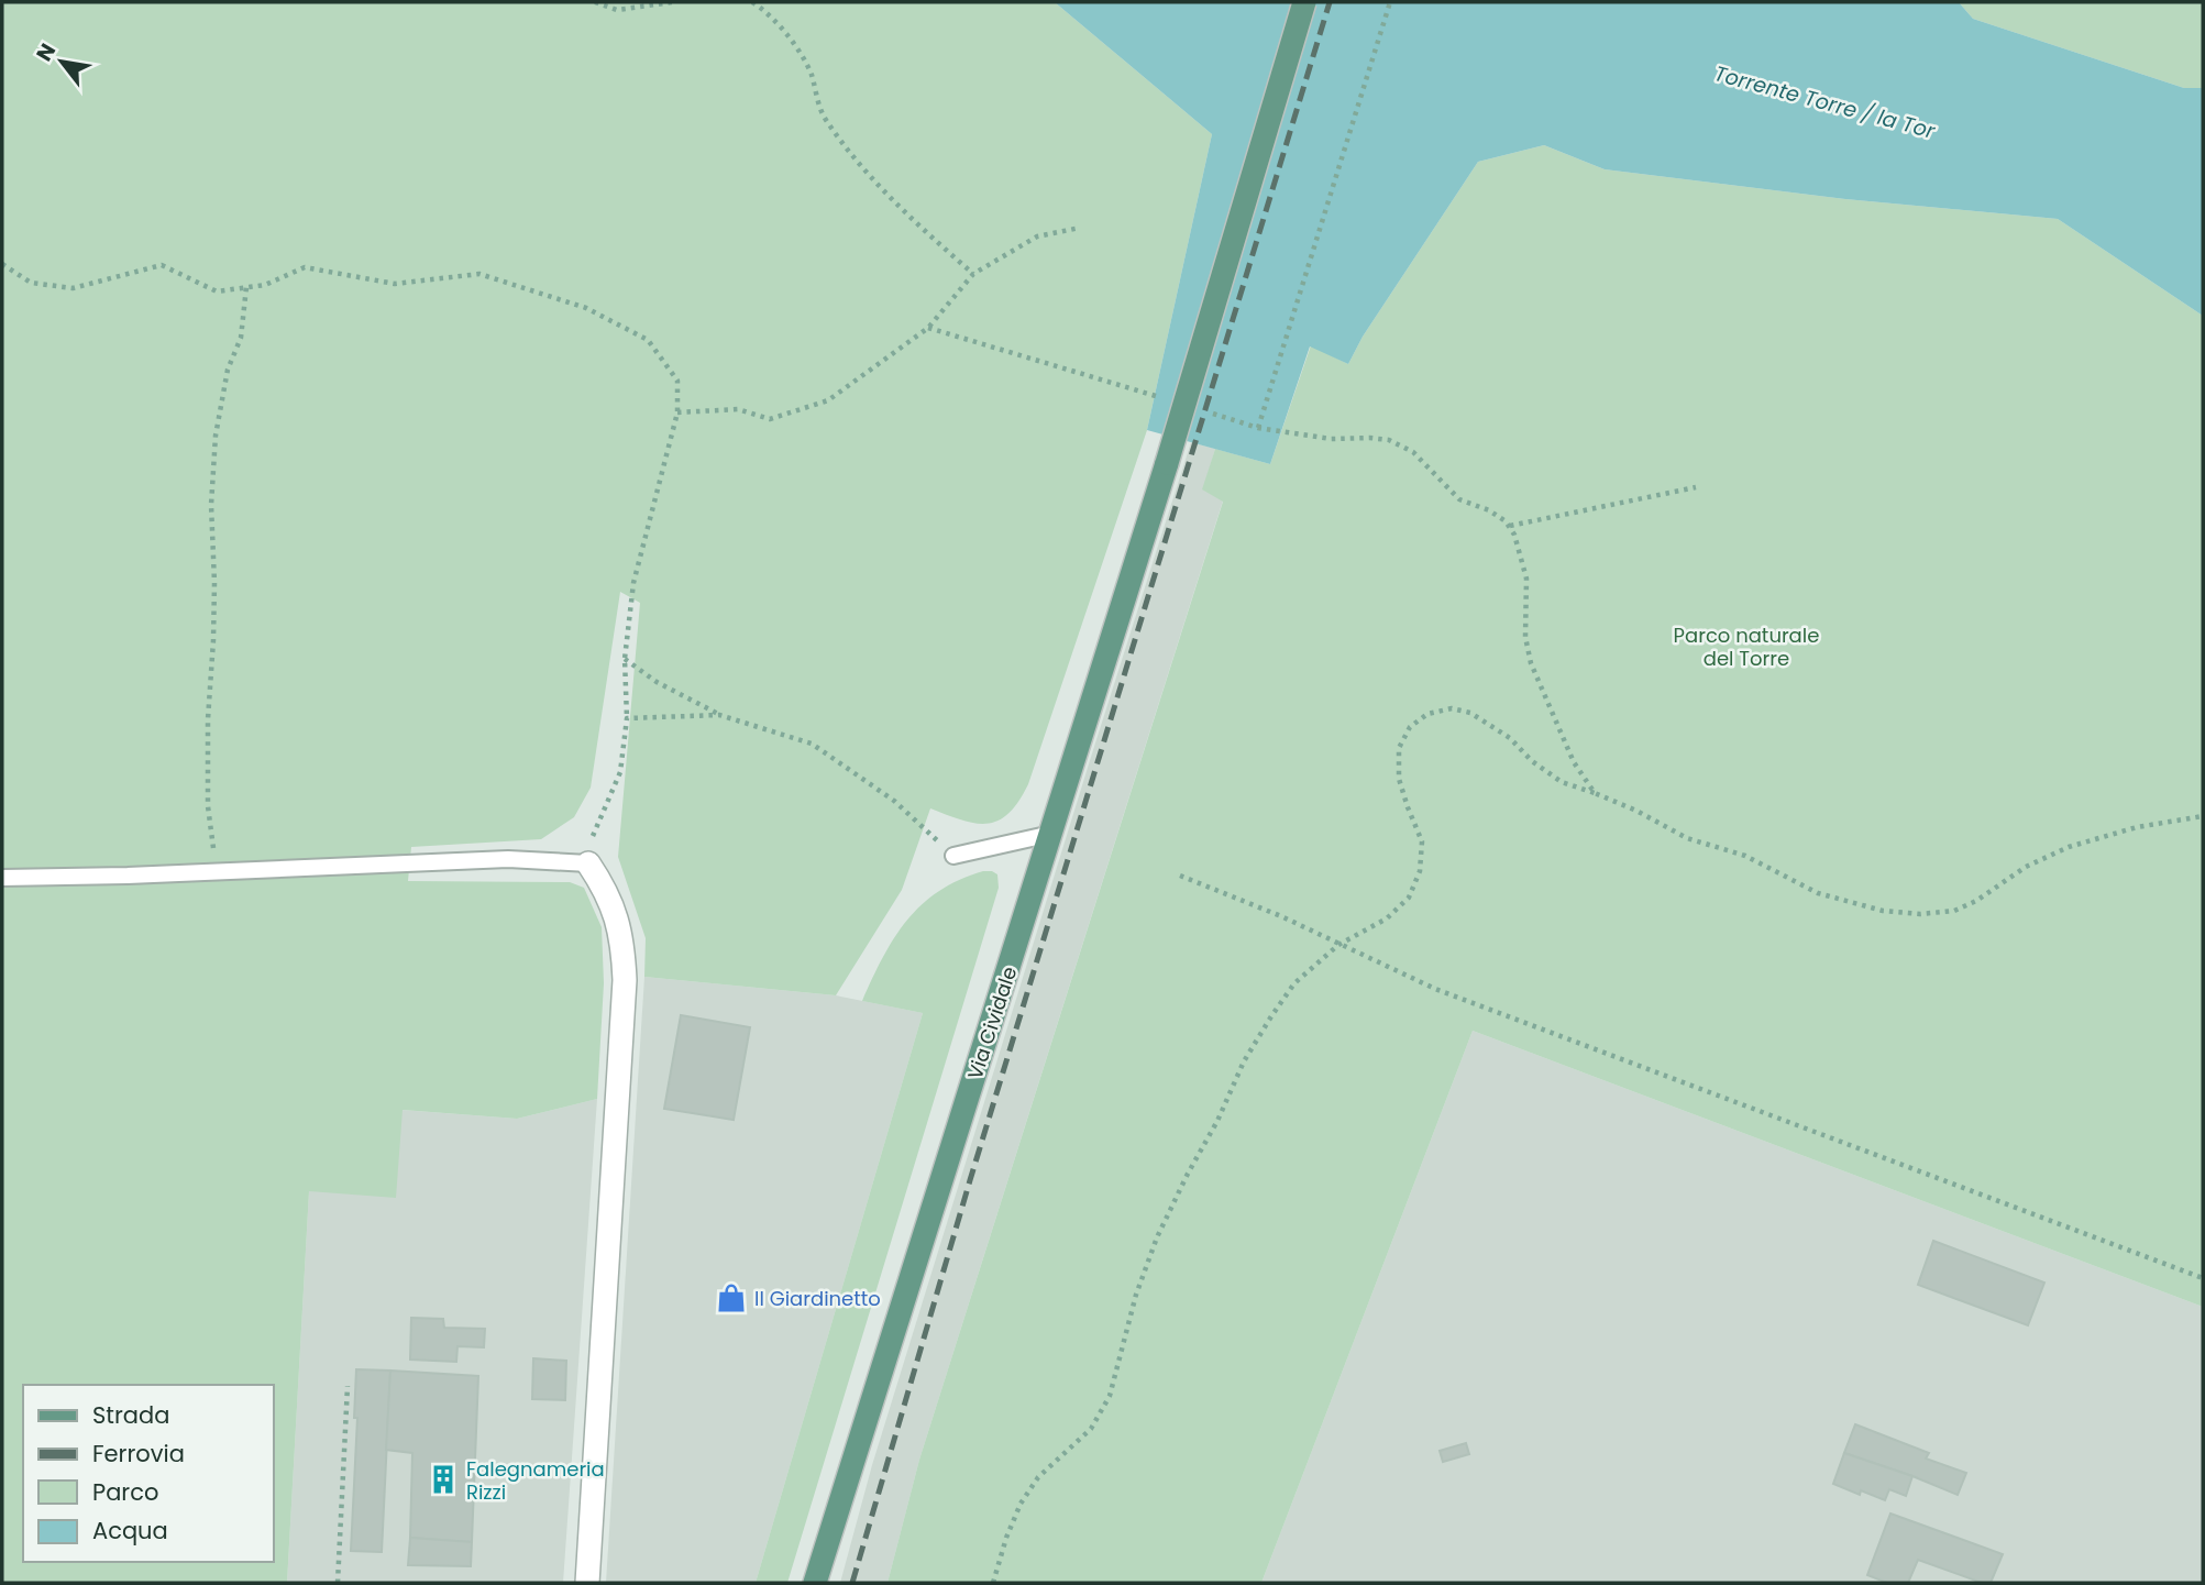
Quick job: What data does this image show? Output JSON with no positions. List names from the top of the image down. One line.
{"streets":{"main road":["Via Cividale"]},"water":["Torrente Torre / la Tor"],"parks":["Parco naturale del Torre"],"places":{"shop":["Il Giardinetto"],"building":["Falegnameria Rizzi"]},"legend":["Strada","Ferrovia","Parco","Acqua"],"north":"top left"}
